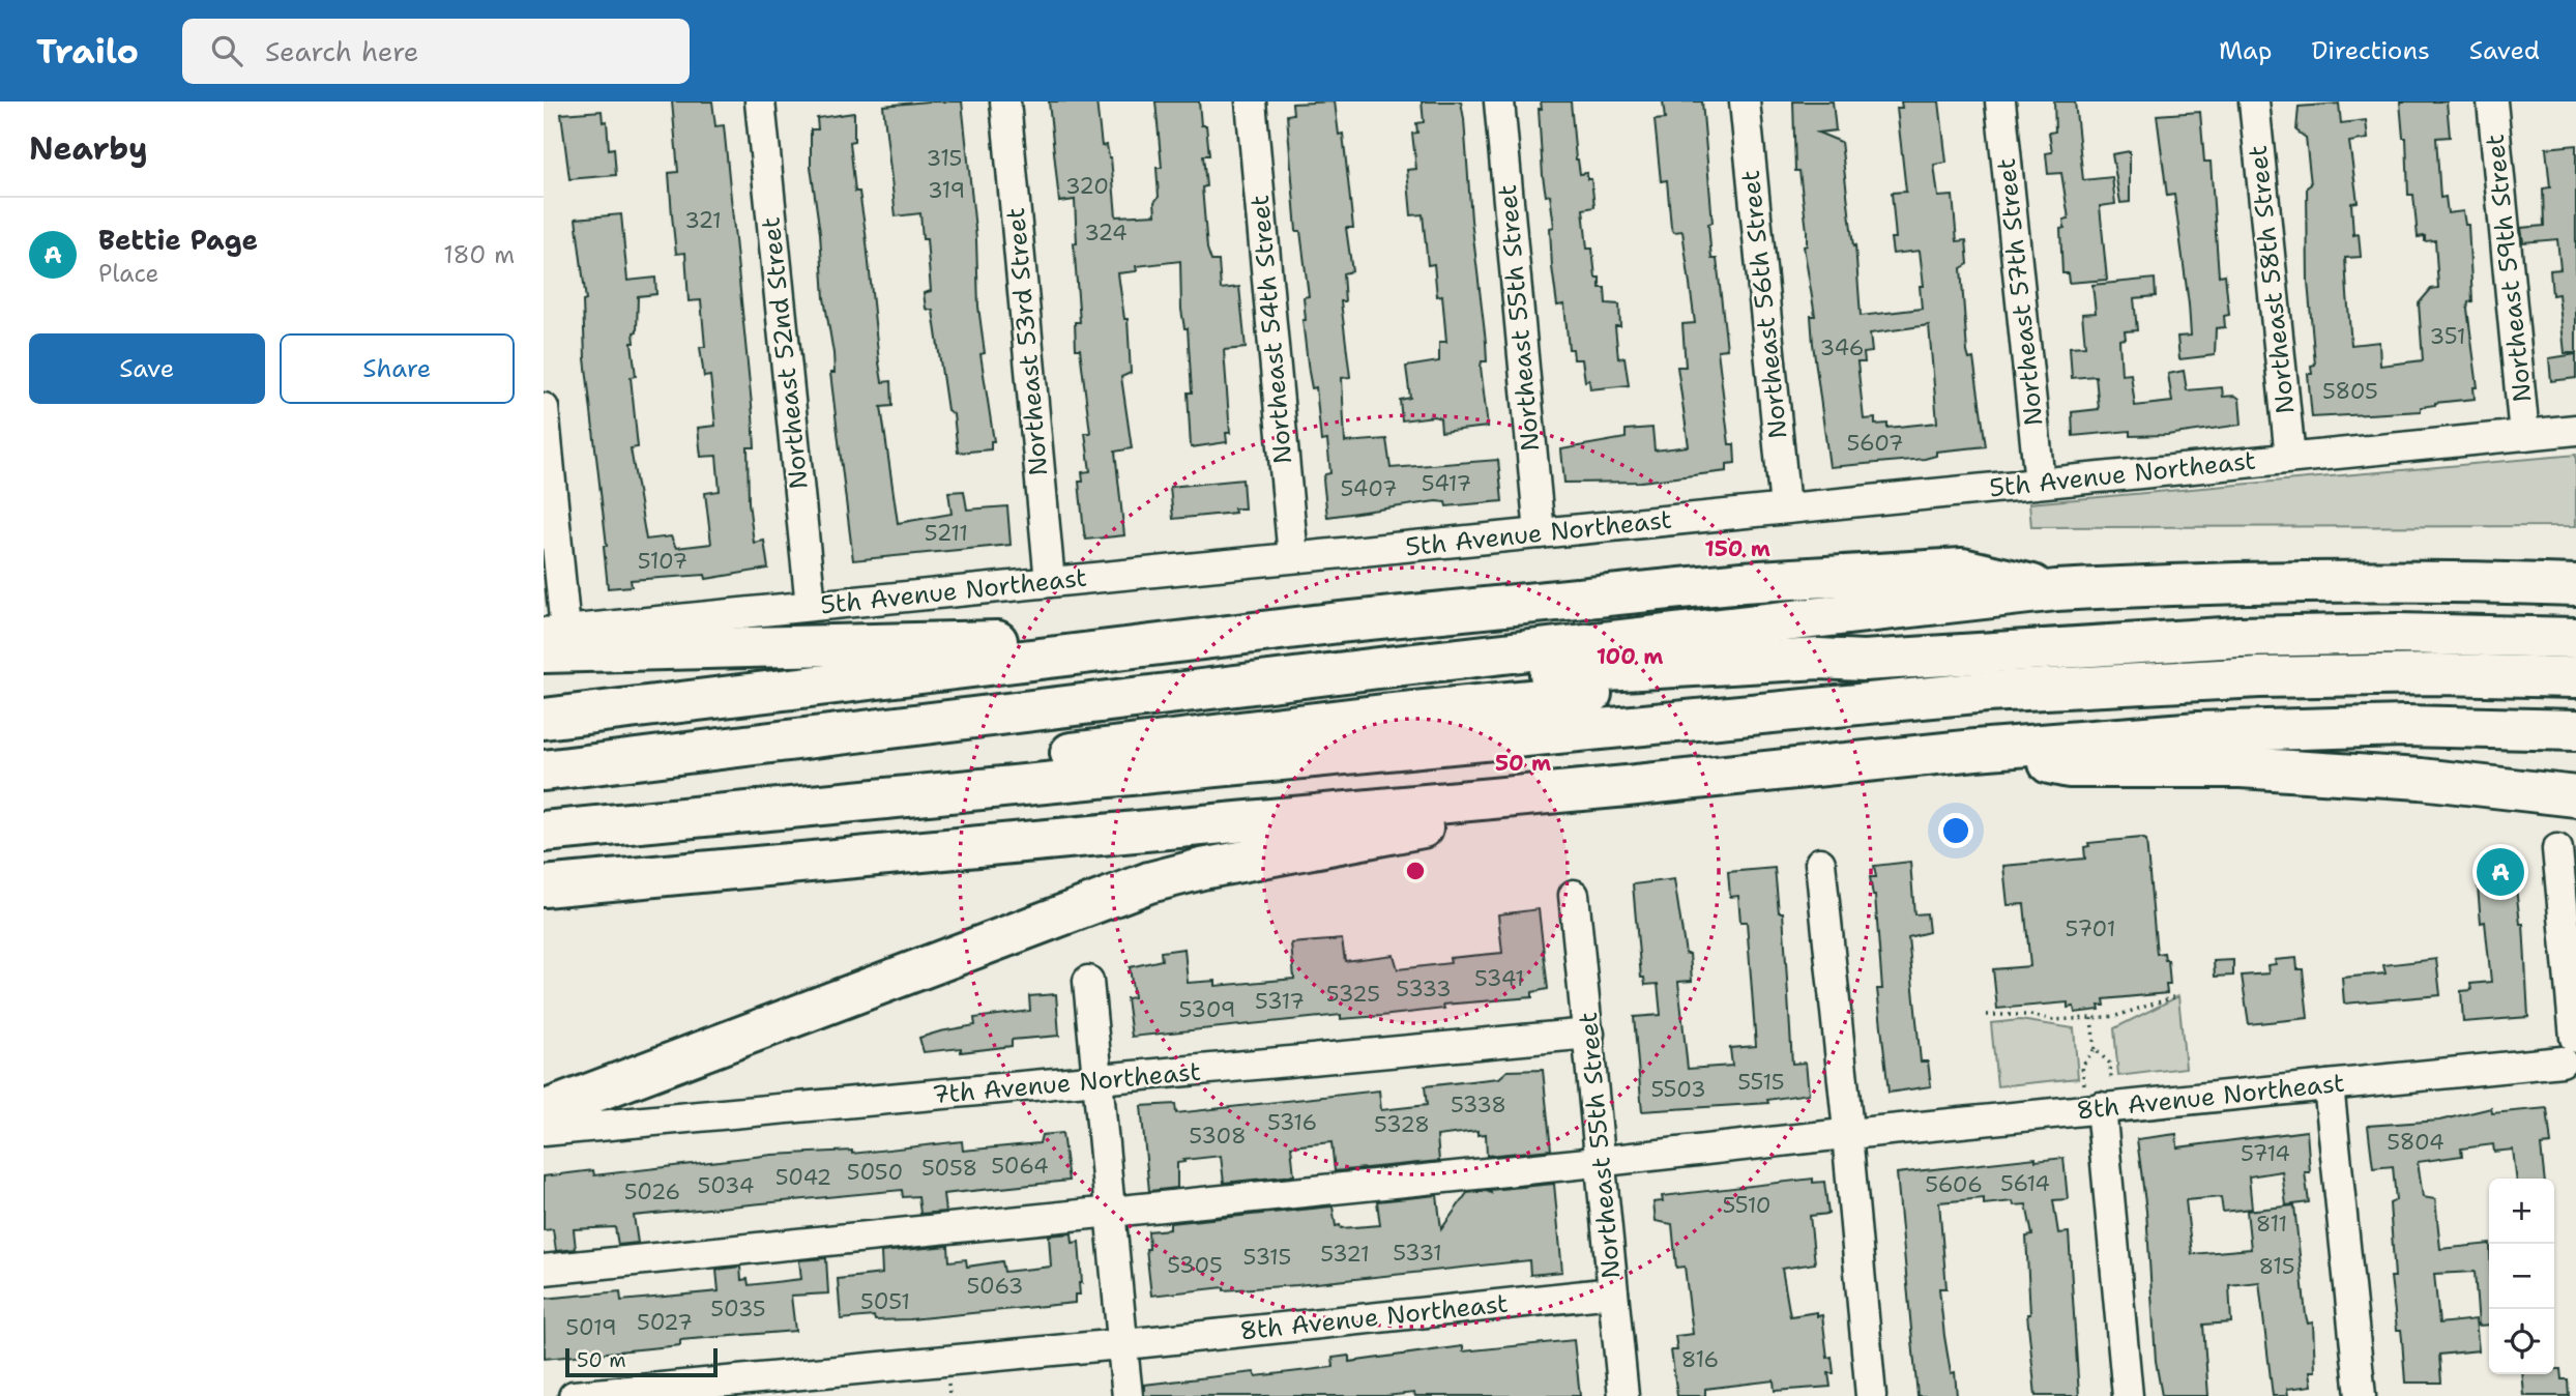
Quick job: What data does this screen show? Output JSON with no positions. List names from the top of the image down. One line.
{"streets":{"street":["Northeast 59th Street","Northeast 58th Street","Northeast 57th Street","Northeast 56th Street","Northeast 55th Street","Northeast 54th Street","Northeast 53rd Street","Northeast 52nd Street","5th Avenue Northeast","7th Avenue Northeast","8th Avenue Northeast"]},"crossings":[["Northeast 59th Street","5th Avenue Northeast"],["Northeast 58th Street","5th Avenue Northeast"],["Northeast 57th Street","5th Avenue Northeast"],["Northeast 56th Street","5th Avenue Northeast"],["Northeast 55th Street","5th Avenue Northeast"],["Northeast 55th Street","7th Avenue Northeast"],["Northeast 55th Street","8th Avenue Northeast"],["Northeast 54th Street","5th Avenue Northeast"],["Northeast 53rd Street","5th Avenue Northeast"],["Northeast 52nd Street","5th Avenue Northeast"]],"house_numbers":["315","320","319","321","324","351","346","5805","5607","5417","5407","5211","5107","5701","5341","5333","5325","5317","5309","5515","5503","5338","5316","5328","5308","5804","5714","5064","5058","5050","5042","5614","5606","5034","5026","5510","811","5331","5321","5315","5305","815","5063","5051","5035","5027","5019","816"],"scale_bar":"50 m","page":{"header":"Trailo","search":"Search here","nav":["Map","Directions","Saved"],"heading":"Nearby","list":[{"mark":"A","name":"Bettie Page","note":"Place","value":"180 m"}],"buttons":["Save","Share"],"pins":"A","map_buttons":["+","−"],"scale":"50 m"},"rings":["150 m","100 m","50 m"]}
